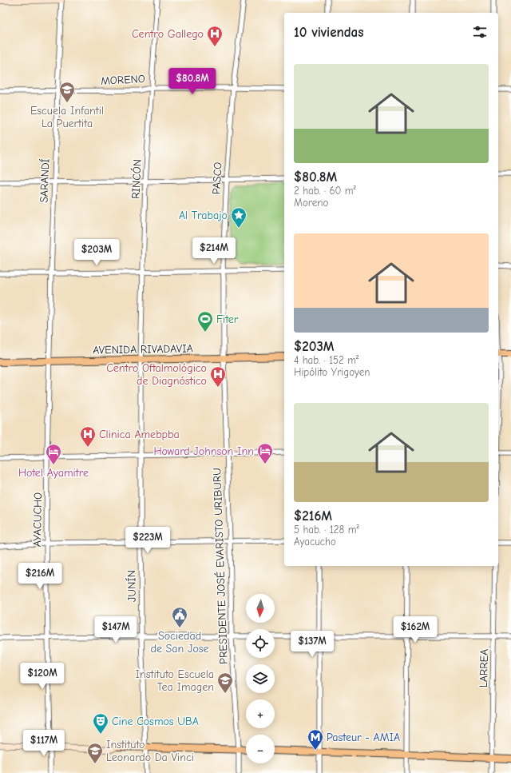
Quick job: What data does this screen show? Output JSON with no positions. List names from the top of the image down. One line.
{"streets":{"main road":["AVENIDA RIVADAVIA"],"street":["MORENO","PASCO","RINCÓN","SARANDÍ","AYACUCHO","PRESIDENTE JOSÉ EVARISTO URIBURU","JUNÍN","LARREA"]},"crossings":[["MORENO","PASCO"],["MORENO","RINCÓN"],["MORENO","SARANDÍ"],["PASCO","AVENIDA RIVADAVIA"],["PASCO","PRESIDENTE JOSÉ EVARISTO URIBURU"],["RINCÓN","AVENIDA RIVADAVIA"],["RINCÓN","JUNÍN"],["SARANDÍ","AVENIDA RIVADAVIA"],["SARANDÍ","AYACUCHO"],["AVENIDA RIVADAVIA","AYACUCHO"],["AVENIDA RIVADAVIA","PRESIDENTE JOSÉ EVARISTO URIBURU"],["AVENIDA RIVADAVIA","JUNÍN"]],"places":{"hospital":["Centro Gallego","Centro Oftalmológico de Diagnóstico","Clinica Amebpba"],"school or university":["Escuela Infantil La Puertita","Instituto Escuela Tea Imagen","Instituto Leonardo Da Vinci"],"place":["Al Trabajo"],"sports":["Fiter"],"hotel":["Howard Johnson Inn","Hotel Ayamitre"],"public building":["Sociedad de San Jose"],"theatre":["Cine Cosmos UBA"],"metro station":["Pasteur - AMIA"]},"north":"bottom","page":{"heading":"10 viviendas","list":[{"name":"$80.8M","note":"2 hab. · 60 m² · Moreno"},{"name":"$203M","note":"4 hab. · 152 m² · Hipólito Yrigoyen"},{"name":"$216M","note":"5 hab. · 128 m² · Ayacucho"}],"price":["$80.8M","$214M","$203M","$223M","$216M","$147M","$162M","$137M","$120M","$117M"],"map_buttons":["+","−"]}}
